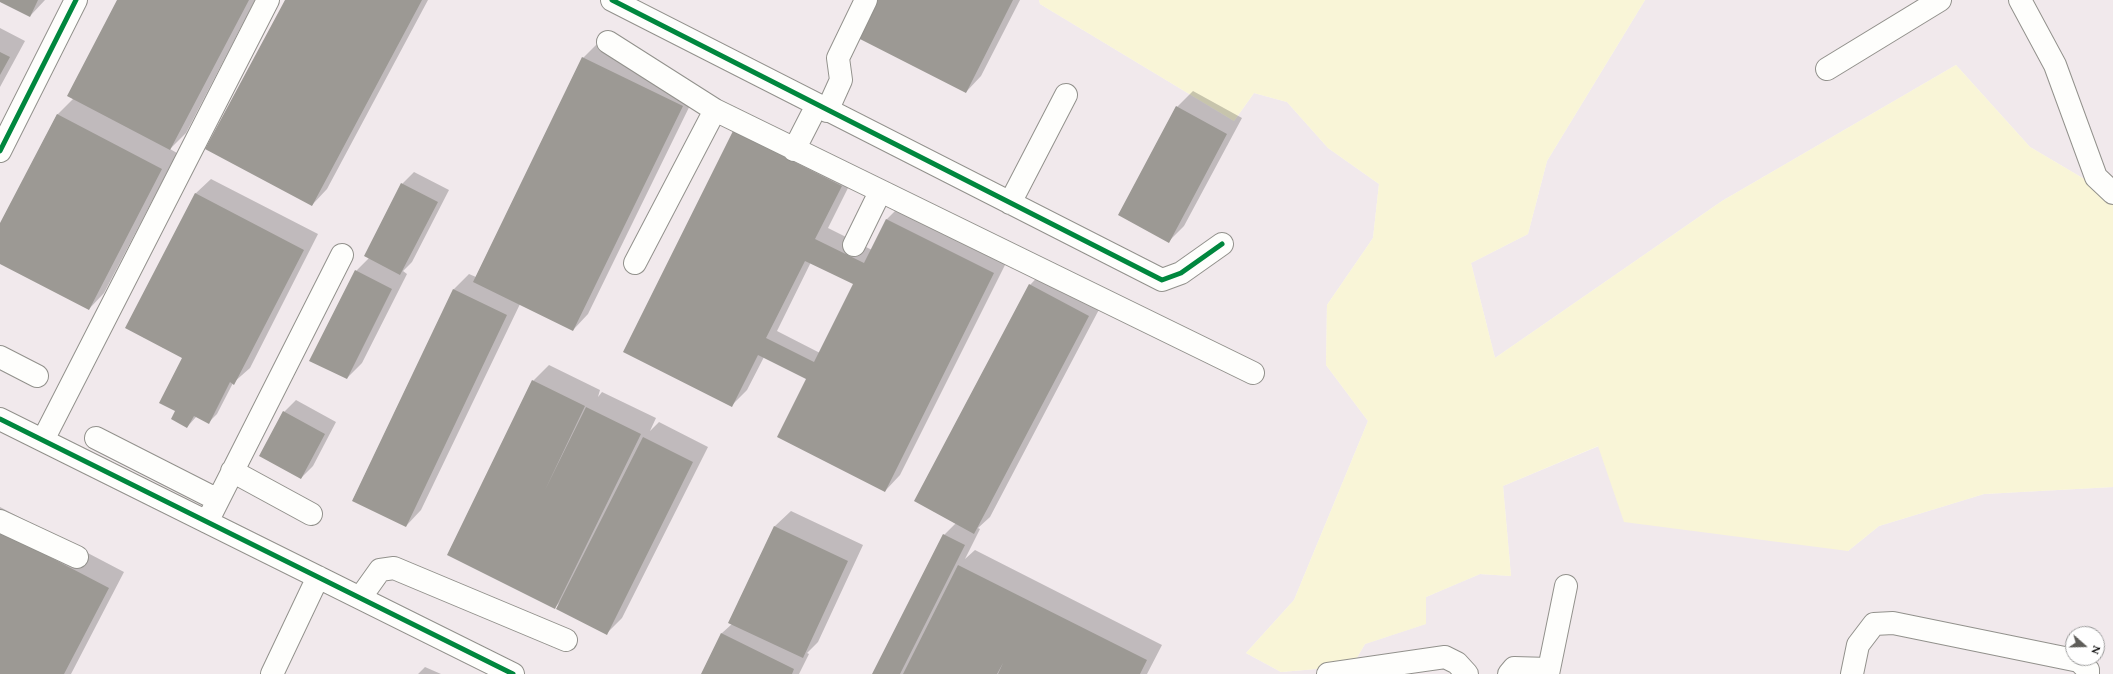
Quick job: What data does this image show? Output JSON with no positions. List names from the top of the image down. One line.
{"north":"right"}
